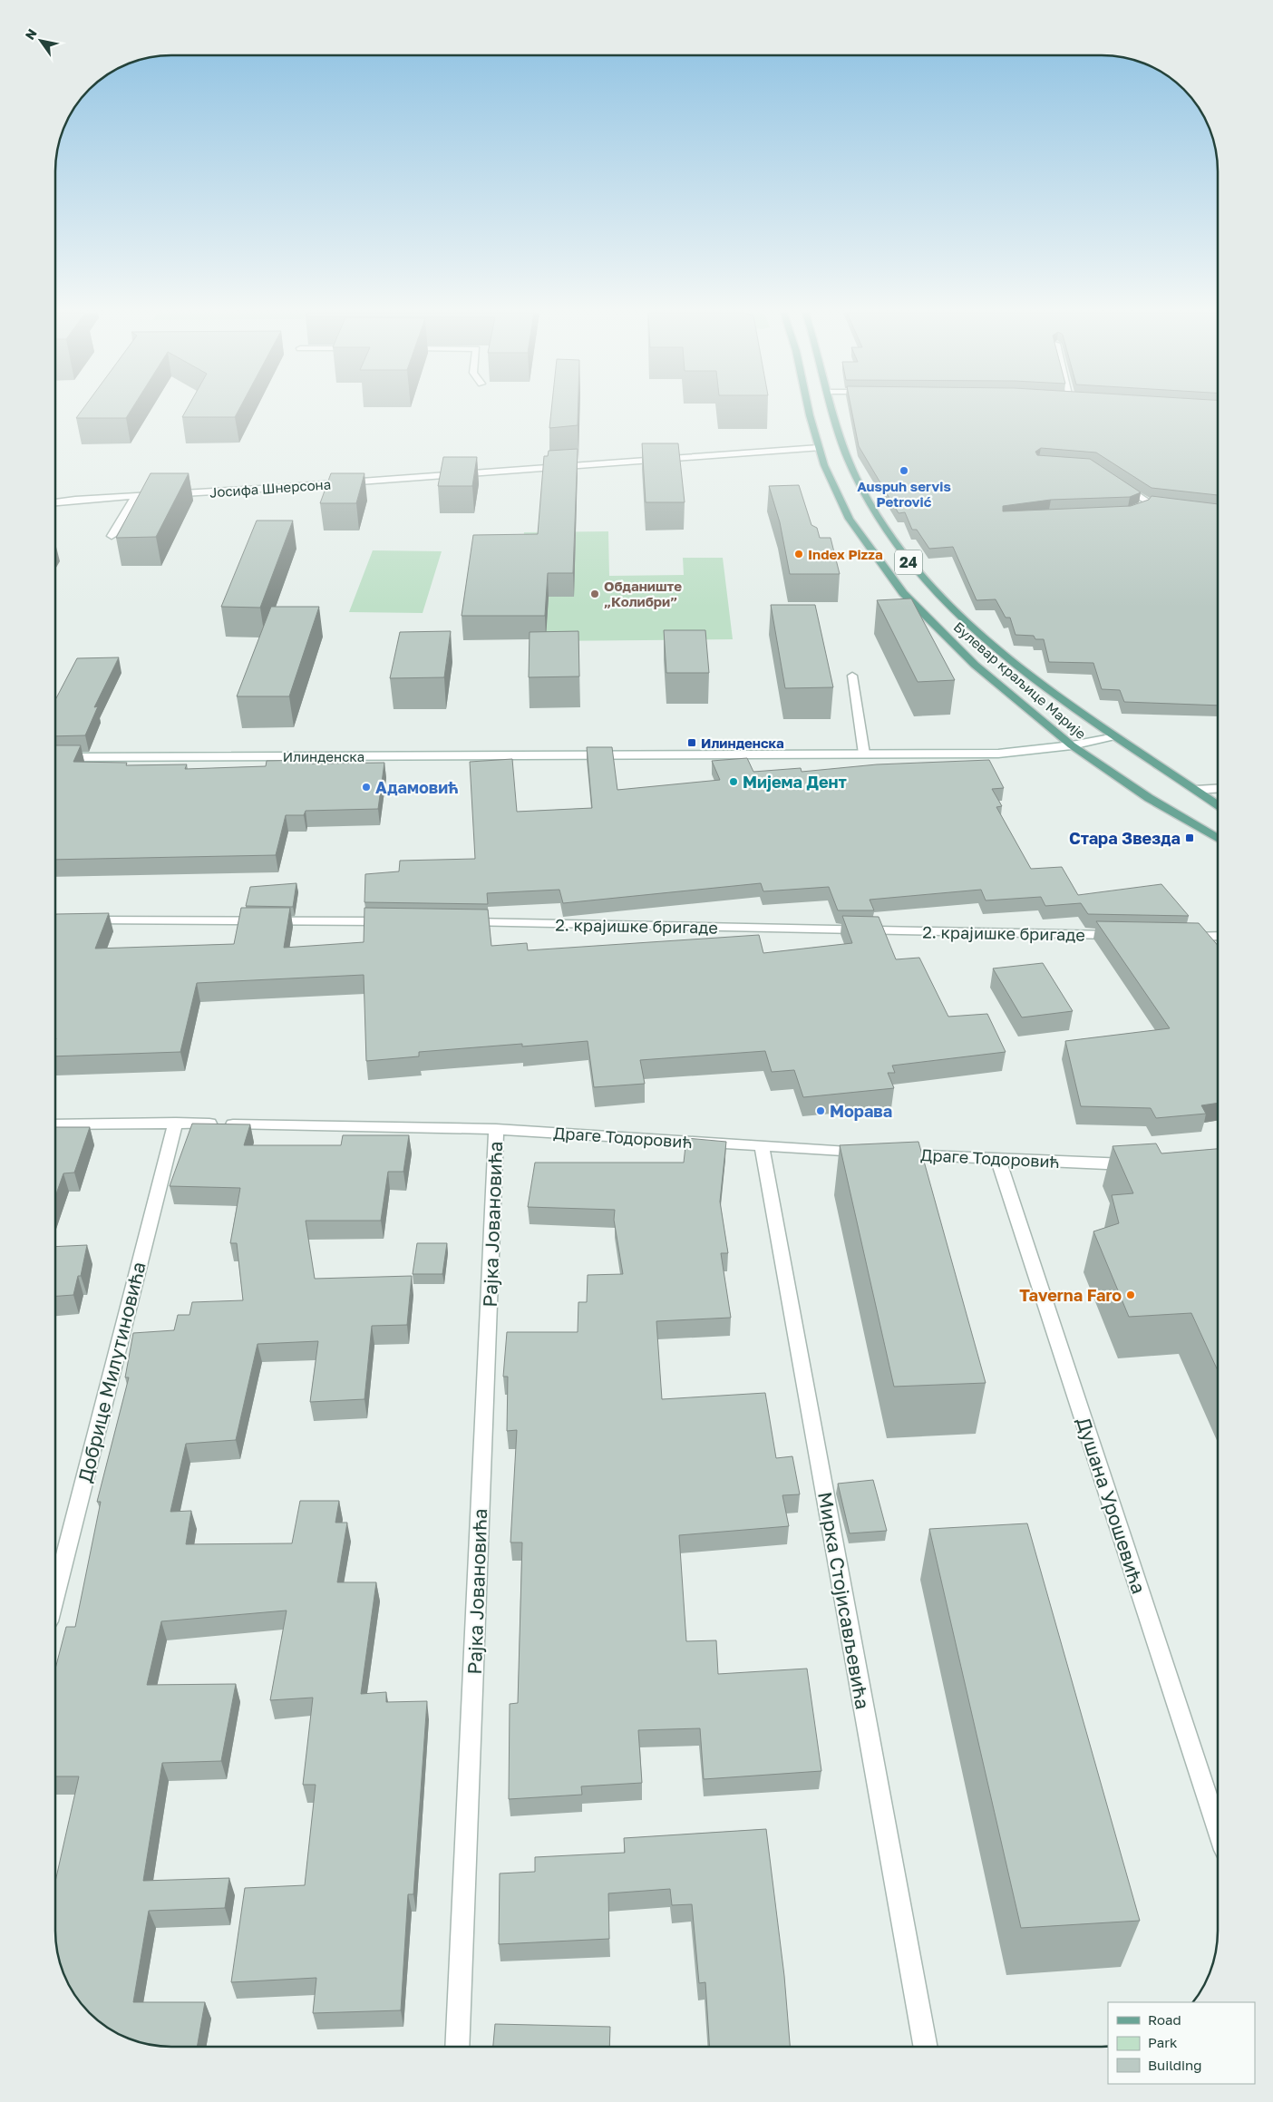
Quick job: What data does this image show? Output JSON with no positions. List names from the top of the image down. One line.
{"streets":{"main road":["24","Булевар краљице Марије"],"street":["Јосифа Шнерсона","Илинденска","2. крајишке бригаде","Драге Тодоровић","Рајка Јовановића","Добрице Милутиновића","Душана Урошевића","Мирка Стојисављевића"]},"crossings":[["Јосифа Шнерсона","Булевар краљице Марије"],["Булевар краљице Марије","Илинденска"],["Драге Тодоровић","Рајка Јовановића"],["Драге Тодоровић","Добрице Милутиновића"],["Драге Тодоровић","Душана Урошевића"],["Драге Тодоровић","Мирка Стојисављевића"]],"places":{"other":["Auspuh servis Petrović","Index Pizza","Обданиште „Колибри”","Мијема Дент","Адамовић","Морава","Taverna Faro"],"transit":["Илинденска","Стара Звезда"]},"legend":["Road","Park","Building"],"north":"top left"}
